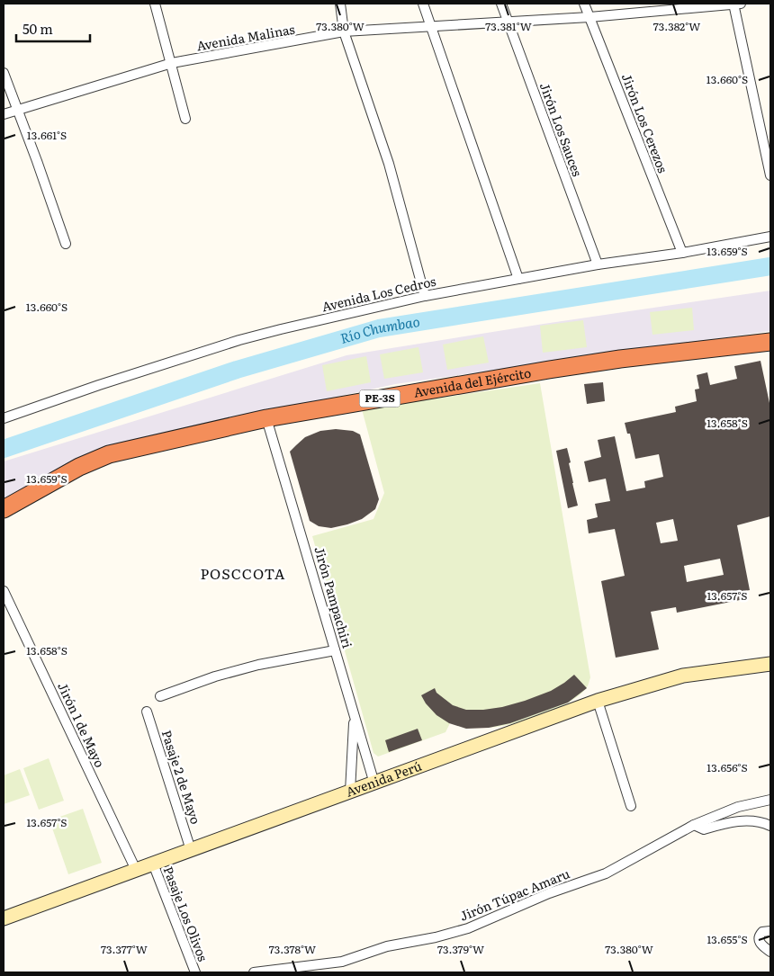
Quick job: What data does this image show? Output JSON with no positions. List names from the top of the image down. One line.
{"streets":{"highway":["Avenida del Ejército","PE-3S"],"street":["Avenida Malinas","Jirón Los Cerezos","Jirón Los Sauces","Avenida Los Cedros","Jirón Pampachiri","Jirón 1 de Mayo","Pasaje 2 de Mayo","Avenida Perú","Jirón Túpac Amaru","Pasaje Los Olivos"]},"crossings":[["Avenida Malinas","Jirón Los Cerezos"],["Avenida Malinas","Jirón Los Sauces"],["Jirón Los Cerezos","Avenida Los Cedros"],["Jirón Los Sauces","Avenida Los Cedros"],["Avenida del Ejército","Jirón Pampachiri"],["Jirón Pampachiri","Avenida Perú"],["Jirón 1 de Mayo","Avenida Perú"],["Pasaje 2 de Mayo","Avenida Perú"],["Avenida Perú","Pasaje Los Olivos"]],"districts":["POSCCOTA"],"water":["Río Chumbao"],"scale_bar":"50 m","coordinates":["73.380°W","73.381°W","73.382°W","13.660°S","13.661°S","13.659°S","13.658°S","13.657°S","13.656°S","13.655°S","73.377°W","73.378°W","73.379°W"]}
